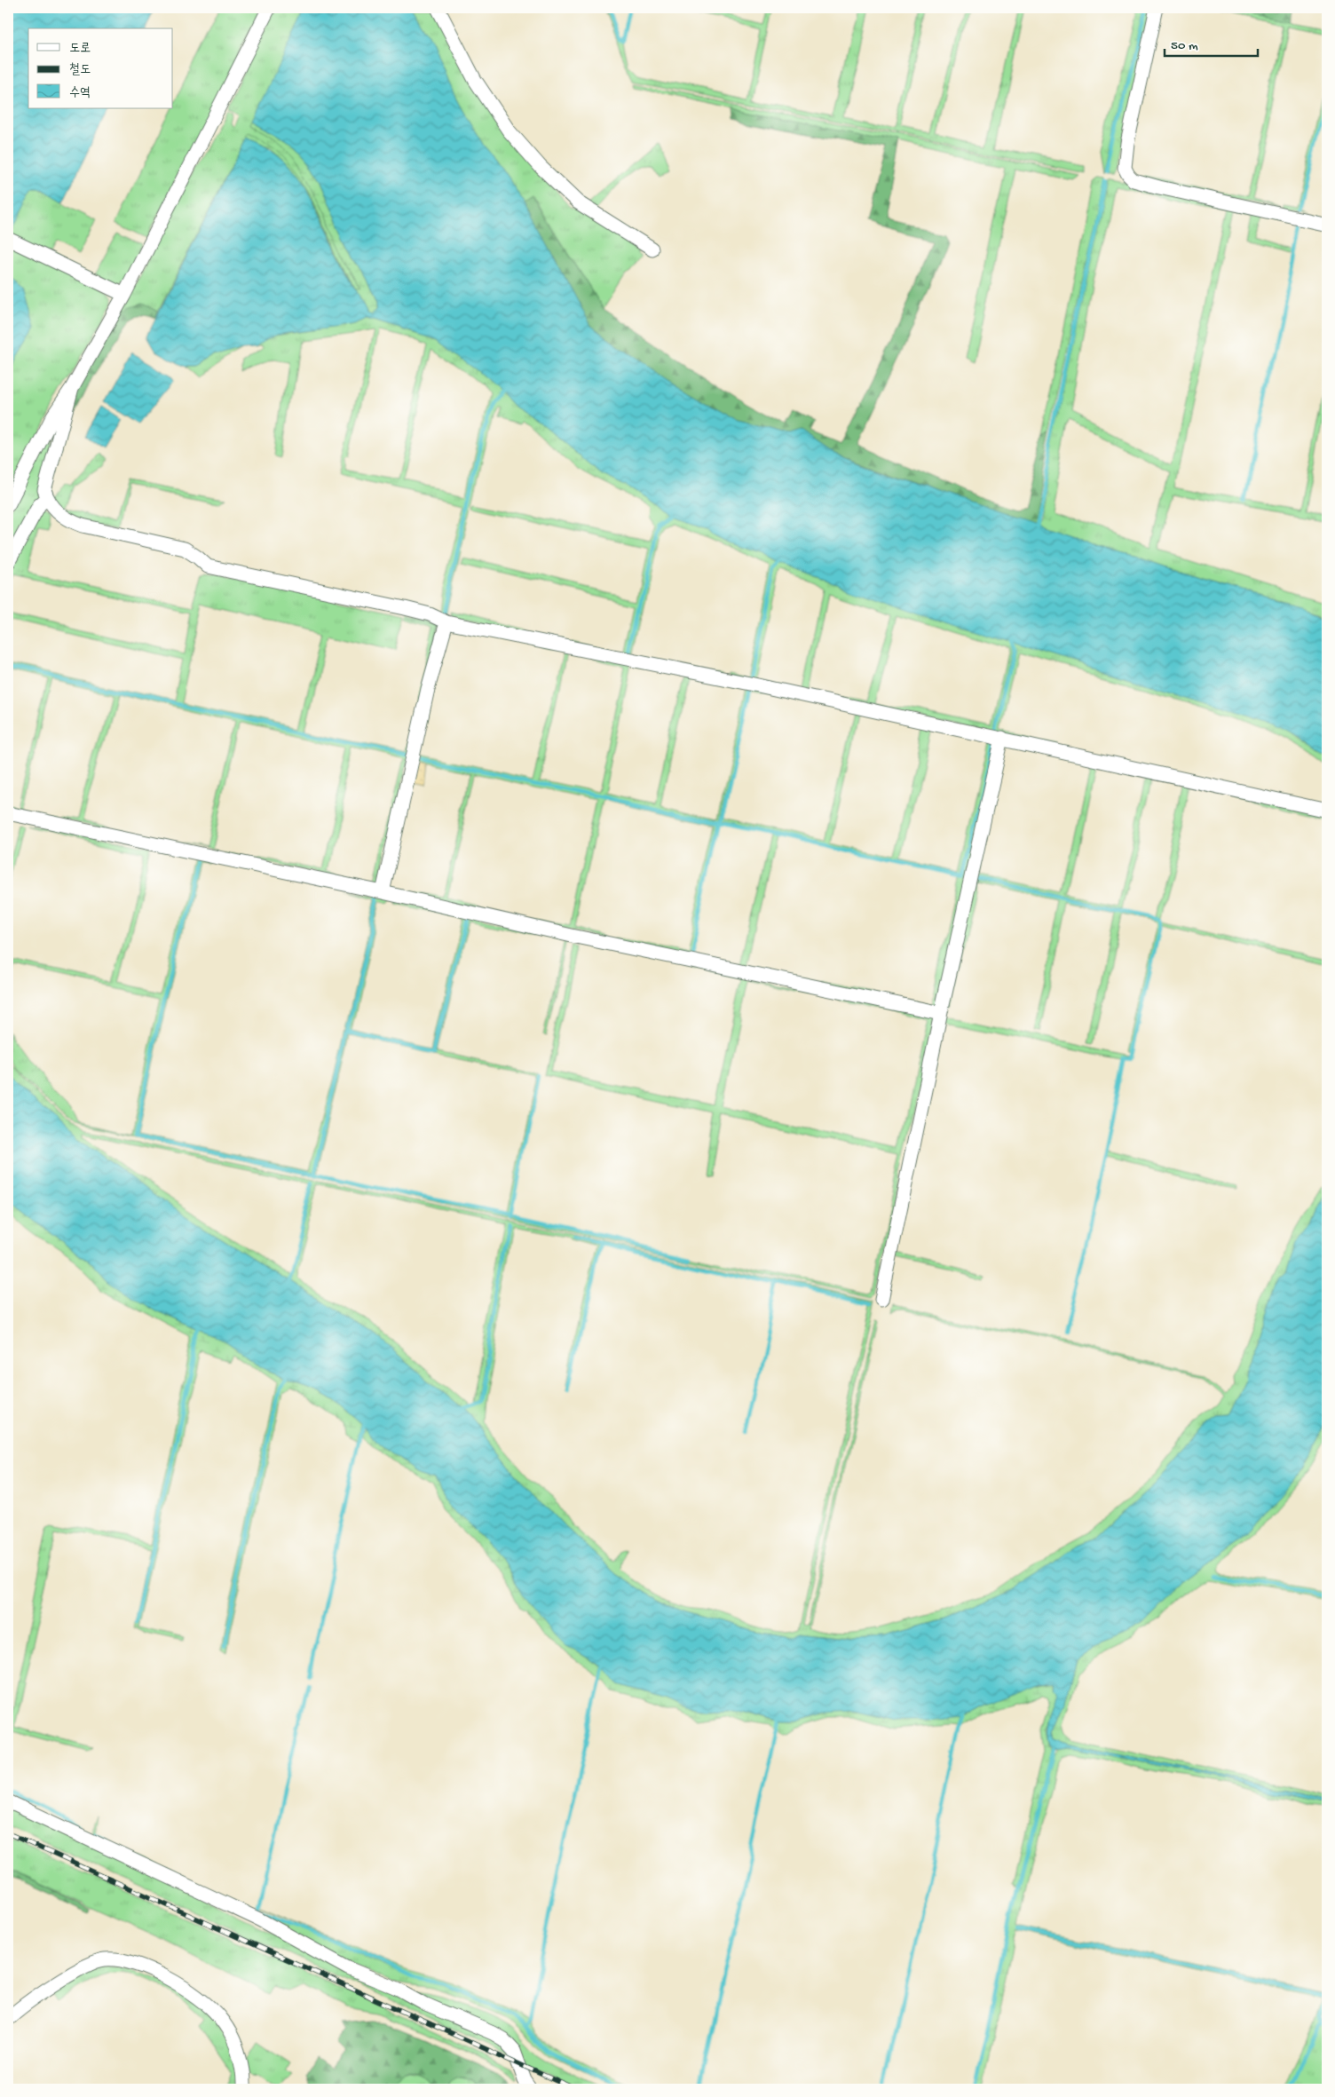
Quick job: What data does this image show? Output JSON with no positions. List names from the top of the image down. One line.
{"legend":["도로","철도","수역"],"scale_bar":"50 m"}
